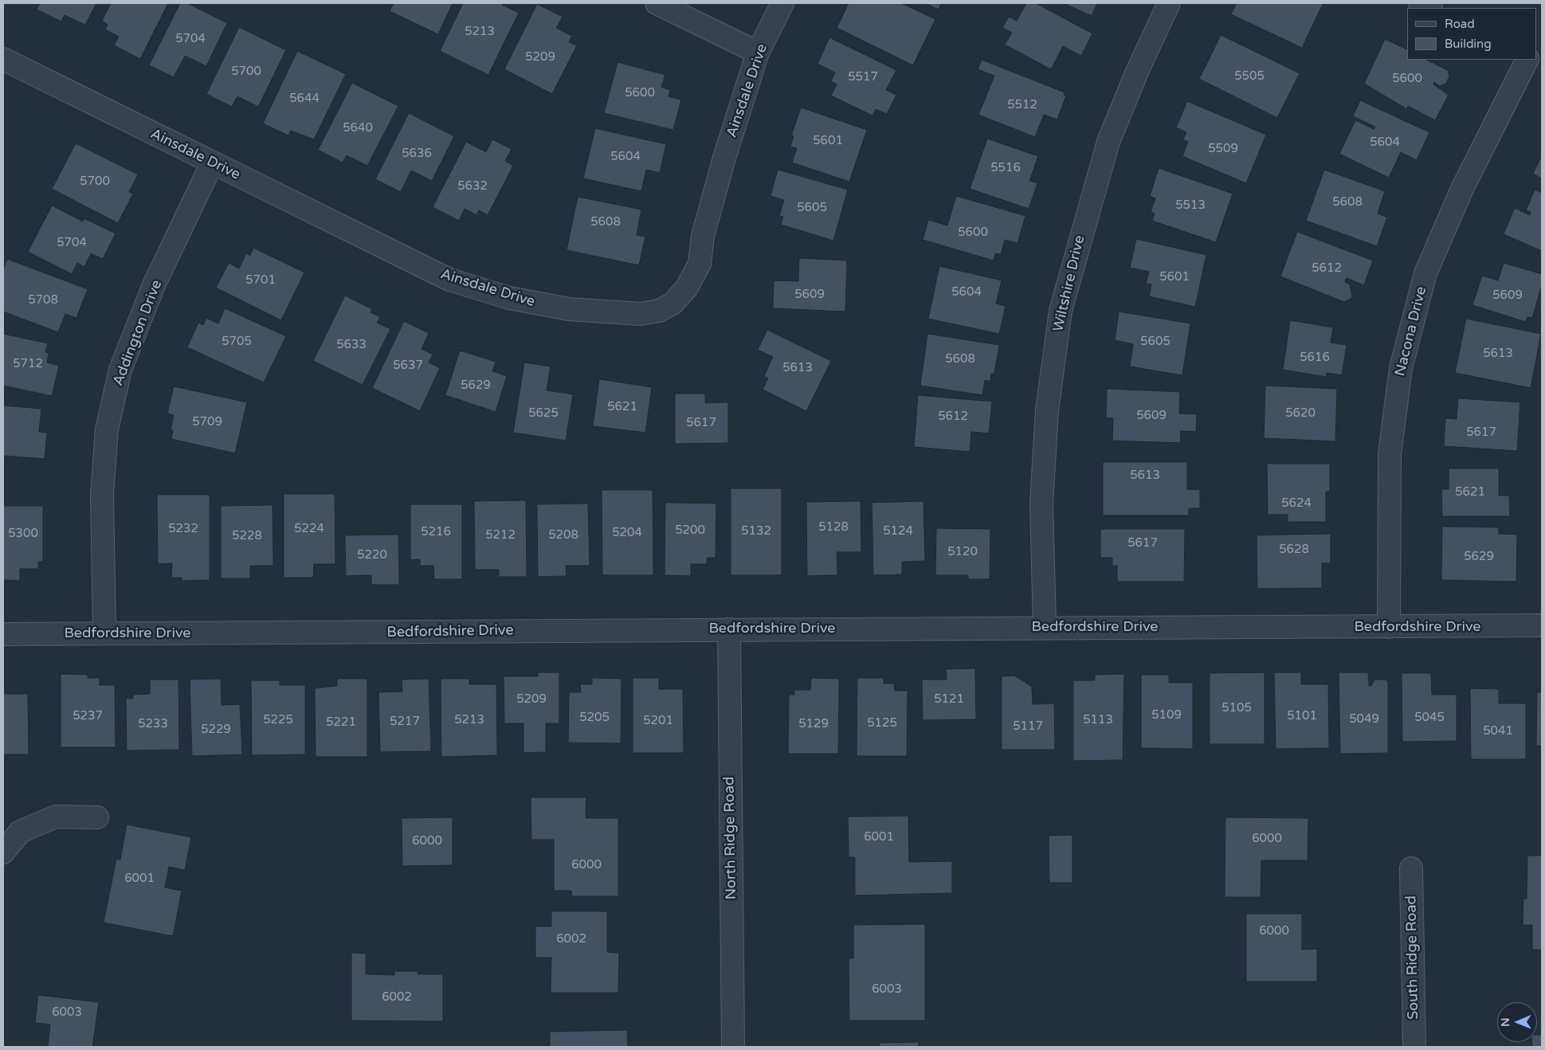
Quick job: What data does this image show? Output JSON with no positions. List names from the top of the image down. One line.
{"streets":{"street":["Ainsdale Drive","Wiltshire Drive","Nacona Drive","Addington Drive","Bedfordshire Drive","North Ridge Road","South Ridge Road"]},"crossings":[["Ainsdale Drive","Addington Drive"],["Wiltshire Drive","Bedfordshire Drive"],["Nacona Drive","Bedfordshire Drive"],["Addington Drive","Bedfordshire Drive"],["Bedfordshire Drive","North Ridge Road"]],"house_numbers":["5213","5704","5209","5700","5505","5517","5600","5600","5644","5512","5640","5601","5604","5509","5636","5604","5516","5700","5632","5608","5513","5605","5608","5600","5704","5612","5601","5701","5604","5609","5609","5708","5705","5605","5633","5613","5616","5608","5712","5637","5613","5629","5621","5625","5620","5609","5612","5709","5617","5617","5613","5621","5624","5128","5232","5224","5200","5132","5124","5216","5204","5300","5212","5208","5228","5617","5628","5120","5220","5629","5209","5121","5105","5109","5237","5101","5205","5045","5049","5225","5213","5113","5201","5217","5221","5125","5233","5129","5117","5229","5041","6001","6000","6000","6000","6001","6000","6002","6003","6002","6003"],"legend":["Road","Building"],"north":"left"}
